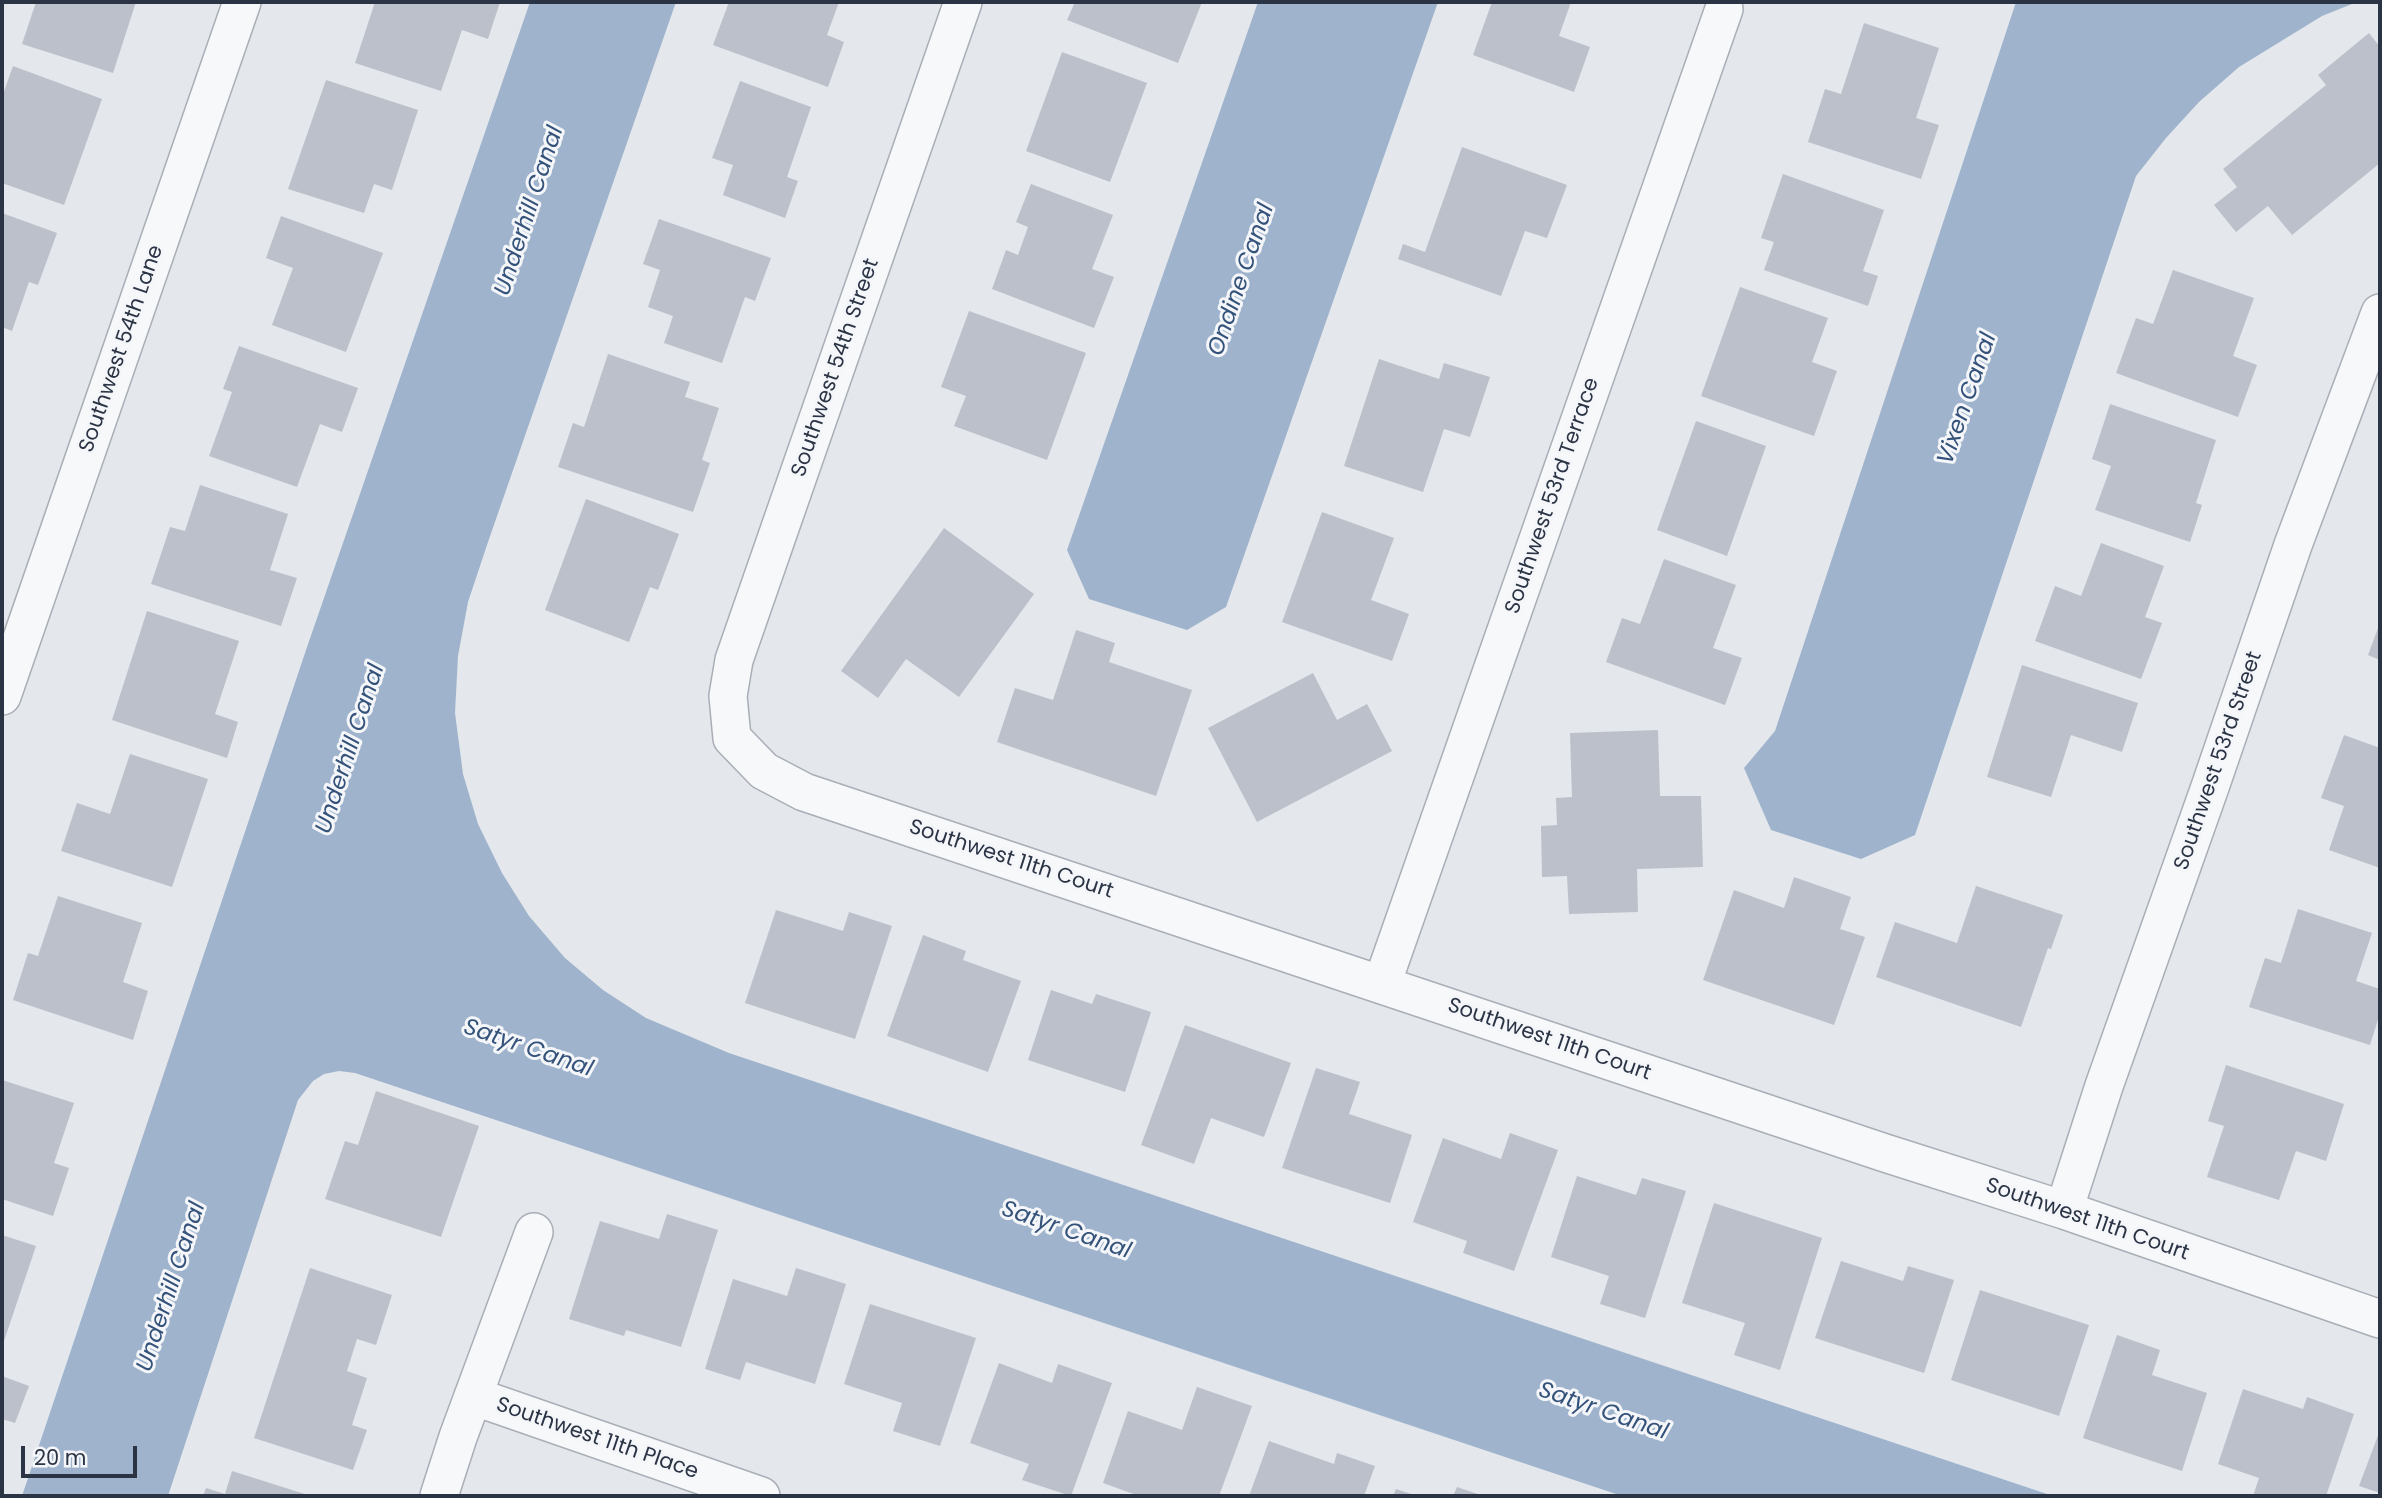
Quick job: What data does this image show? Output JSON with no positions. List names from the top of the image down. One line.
{"streets":{"street":["Southwest 54th Lane","Southwest 54th Street","Southwest 53rd Terrace","Southwest 53rd Street","Southwest 11th Court","Southwest 11th Place"]},"crossings":[["Southwest 54th Street","Southwest 11th Court"],["Southwest 53rd Terrace","Southwest 11th Court"],["Southwest 53rd Street","Southwest 11th Court"]],"water":["Underhill Canal","Ondine Canal","Vixen Canal","Satyr Canal"],"scale_bar":"20 m"}
